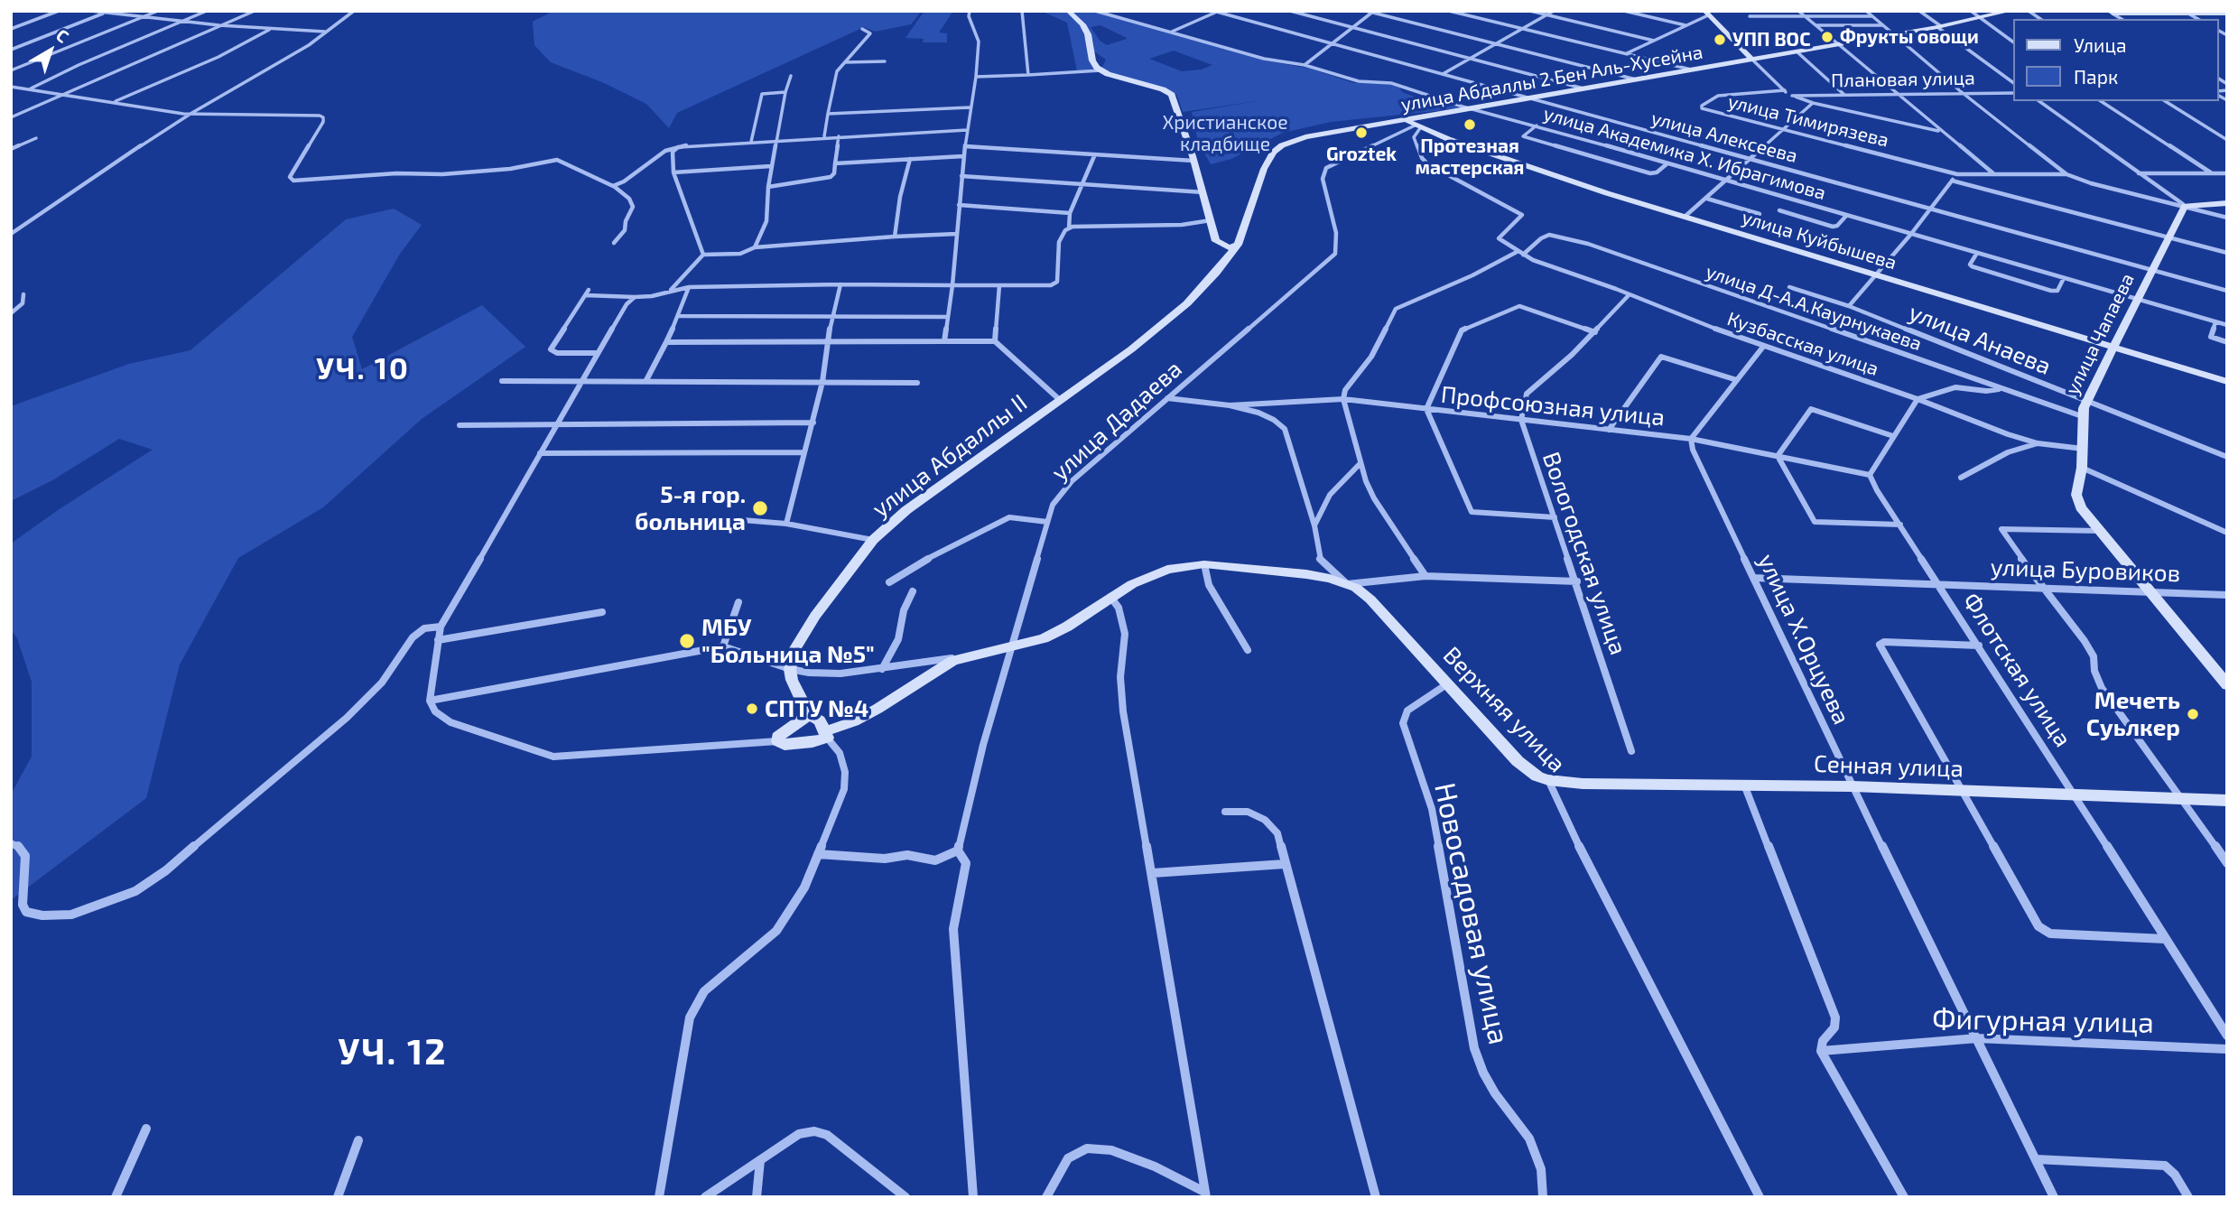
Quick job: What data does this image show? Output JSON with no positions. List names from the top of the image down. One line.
{"streets":{"street":["улица Абдаллы 2 Бен Аль-Хусейна","Плановая улица","улица Тимирязева","улица Алексеева","улица Академика Х. Ибрагимова","улица Куйбышева","улица Д-А.А.Каурнукаева","улица Чапаева","улица Анаева","Кузбасская улица","Профсоюзная улица","улица Дадаева","улица Абдаллы II","Вологодская улица","улица Буровиков","улица Х.Орцуева","Флотская улица","Верхняя улица","Сенная улица","Новосадовая улица","Фигурная улица"]},"crossings":[["улица Абдаллы 2 Бен Аль-Хусейна","улица Алексеева"],["улица Абдаллы 2 Бен Аль-Хусейна","улица Академика Х. Ибрагимова"],["улица Абдаллы 2 Бен Аль-Хусейна","улица Куйбышева"],["улица Абдаллы 2 Бен Аль-Хусейна","улица Абдаллы II"],["Плановая улица","улица Тимирязева"],["Плановая улица","улица Алексеева"],["Плановая улица","улица Академика Х. Ибрагимова"],["Плановая улица","улица Куйбышева"],["улица Алексеева","улица Чапаева"],["улица Академика Х. Ибрагимова","улица Чапаева"],["улица Куйбышева","улица Чапаева"],["улица Куйбышева","улица Дадаева"],["улица Д-А.А.Каурнукаева","улица Чапаева"],["улица Д-А.А.Каурнукаева","Кузбасская улица"],["улица Чапаева","улица Анаева"],["улица Чапаева","Кузбасская улица"],["Профсоюзная улица","Вологодская улица"],["Профсоюзная улица","улица Х.Орцуева"],["Профсоюзная улица","Флотская улица"],["Профсоюзная улица","Верхняя улица"],["улица Буровиков","улица Х.Орцуева"],["улица Буровиков","Флотская улица"],["улица Х.Орцуева","Сенная улица"],["улица Х.Орцуева","Фигурная улица"],["Флотская улица","Сенная улица"],["Верхняя улица","Сенная улица"],["Верхняя улица","Новосадовая улица"]],"districts":["УЧ. 10","УЧ. 12"],"parks":["Христианское кладбище"],"places":["Фрукты овощи","УПП ВОС","Протезная мастерская","Groztek","5-я гор. больница","МБУ \"Больница №5\"","СПТУ №4","Мечеть Суьлкер"],"legend":["Улица","Парк"],"north":"top right"}
